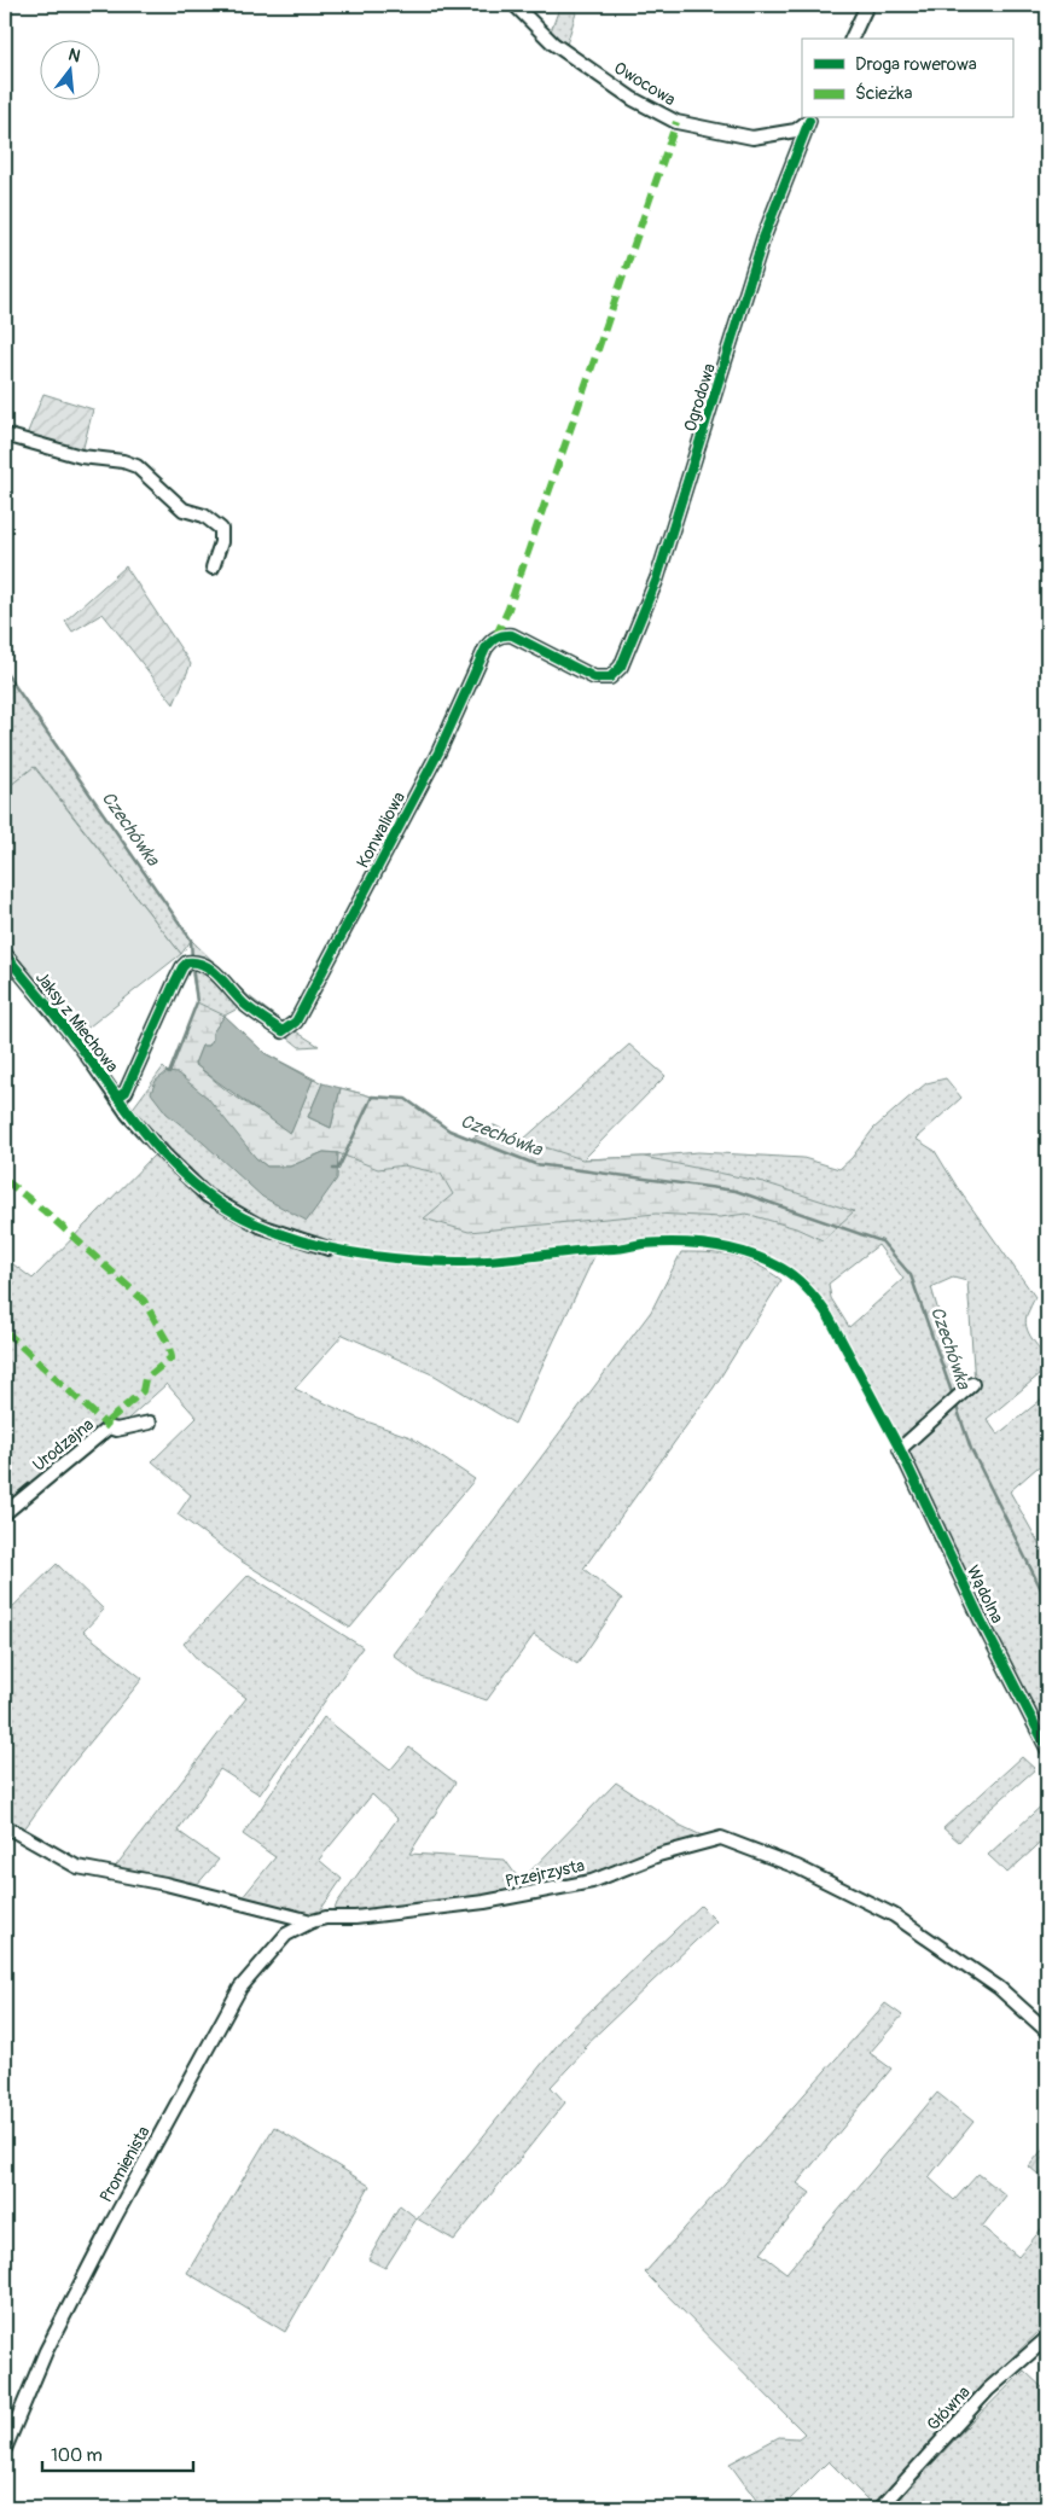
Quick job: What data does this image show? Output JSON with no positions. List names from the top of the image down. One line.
{"streets":{"street":["Owocowa","Ogrodowa","Konwaliowa","Jaksy z Miechowa","Urodzajna","Wądolna","Przejrzysta","Promienista","Główna"]},"crossings":[["Owocowa","Ogrodowa"],["Ogrodowa","Konwaliowa"],["Konwaliowa","Jaksy z Miechowa"],["Przejrzysta","Promienista"]],"water":["Czechówka"],"legend":["Droga rowerowa","Ścieżka"],"scale_bar":"100 m","north":"top"}
